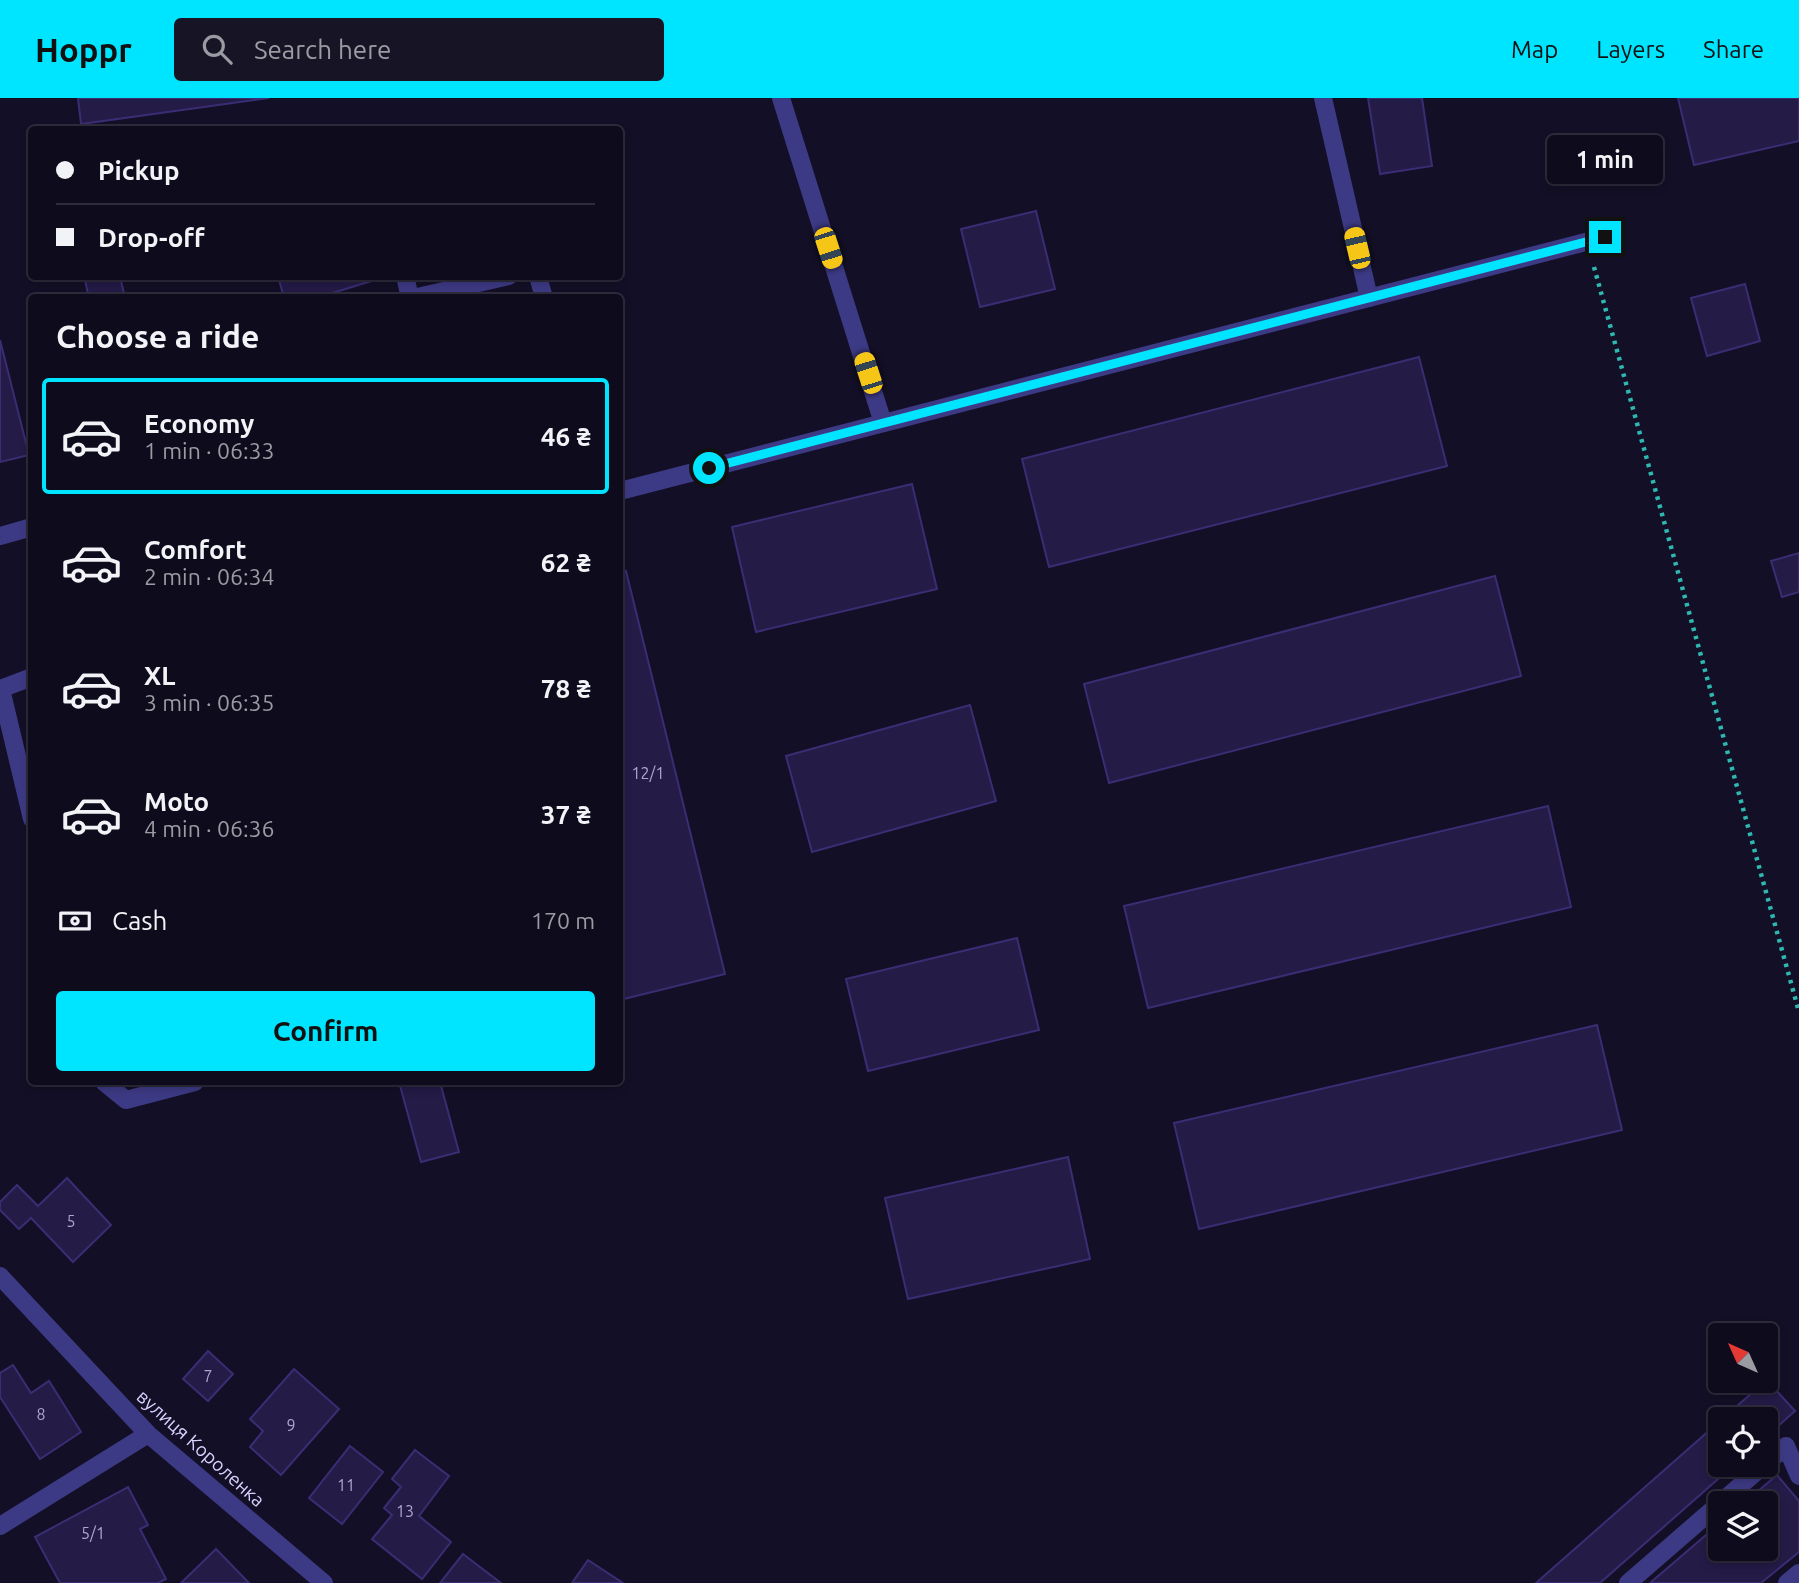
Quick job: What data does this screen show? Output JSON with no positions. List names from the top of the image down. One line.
{"streets":{"street":["вулиця Короленка"]},"house_numbers":["12/1","5","7","8","9","11","13","5/1"],"north":"top left","page":{"header":"Hoppr","search":"Search here","nav":["Map","Layers","Share"],"banner":["Pickup","Drop-off"],"bubble":"1 min","heading":"Choose a ride","list":[{"name":"Economy","note":"1 min · 06:33","value":"46 ₴"},{"name":"Comfort","note":"2 min · 06:34","value":"62 ₴"},{"name":"XL","note":"3 min · 06:35","value":"78 ₴"},{"name":"Moto","note":"4 min · 06:36","value":"37 ₴"}],"pay":["Cash","170 m"],"buttons":"Confirm"}}
